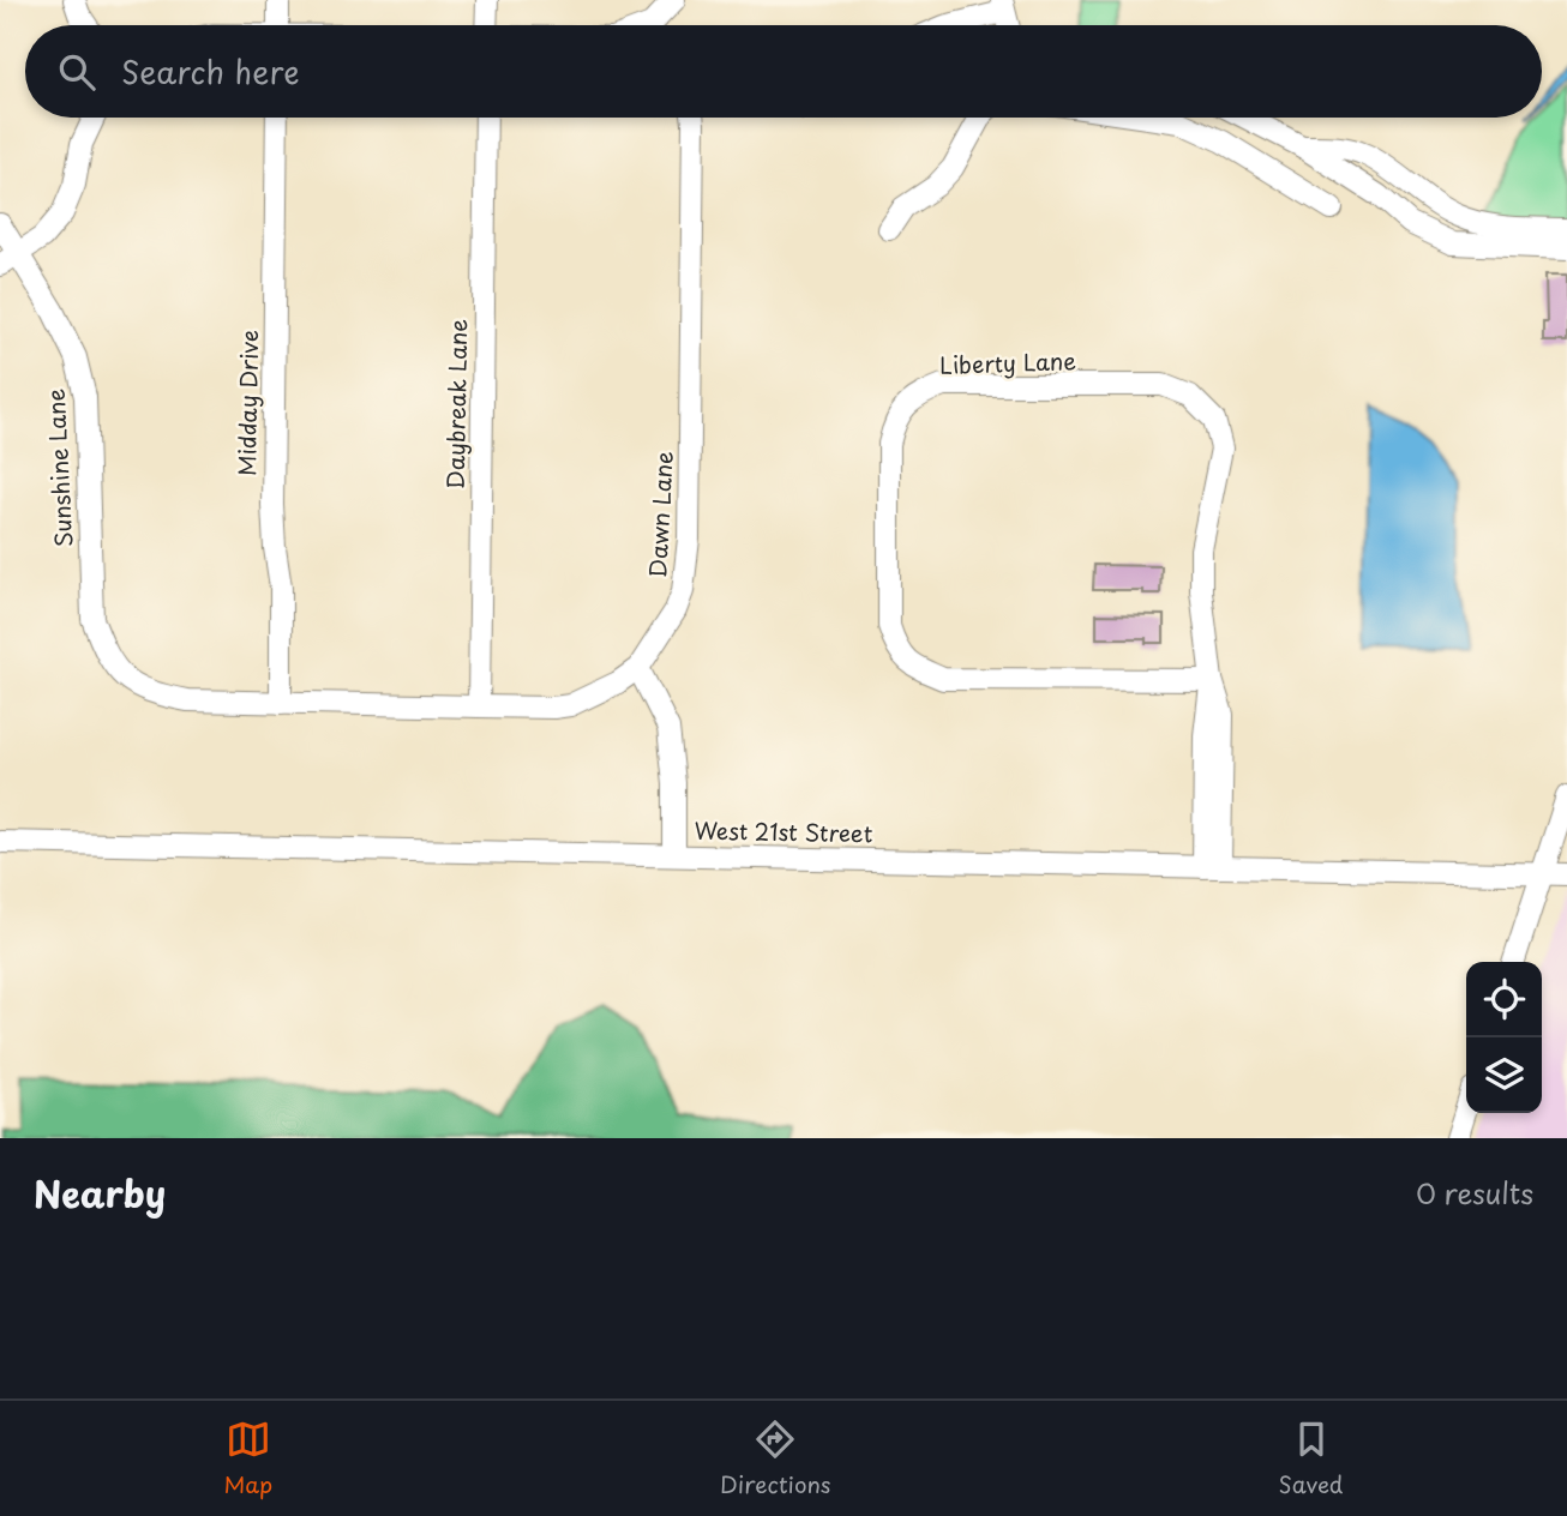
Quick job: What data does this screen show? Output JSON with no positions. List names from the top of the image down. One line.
{"streets":{"street":["Liberty Lane","Midday Drive","Daybreak Lane","Sunshine Lane","Dawn Lane","West 21st Street"]},"crossings":[["Liberty Lane","West 21st Street"],["Midday Drive","Dawn Lane"],["Daybreak Lane","Dawn Lane"],["Sunshine Lane","Dawn Lane"]],"page":{"search":"Search here","heading":["Nearby","0 results"],"nav":["Map","Directions","Saved"]}}
